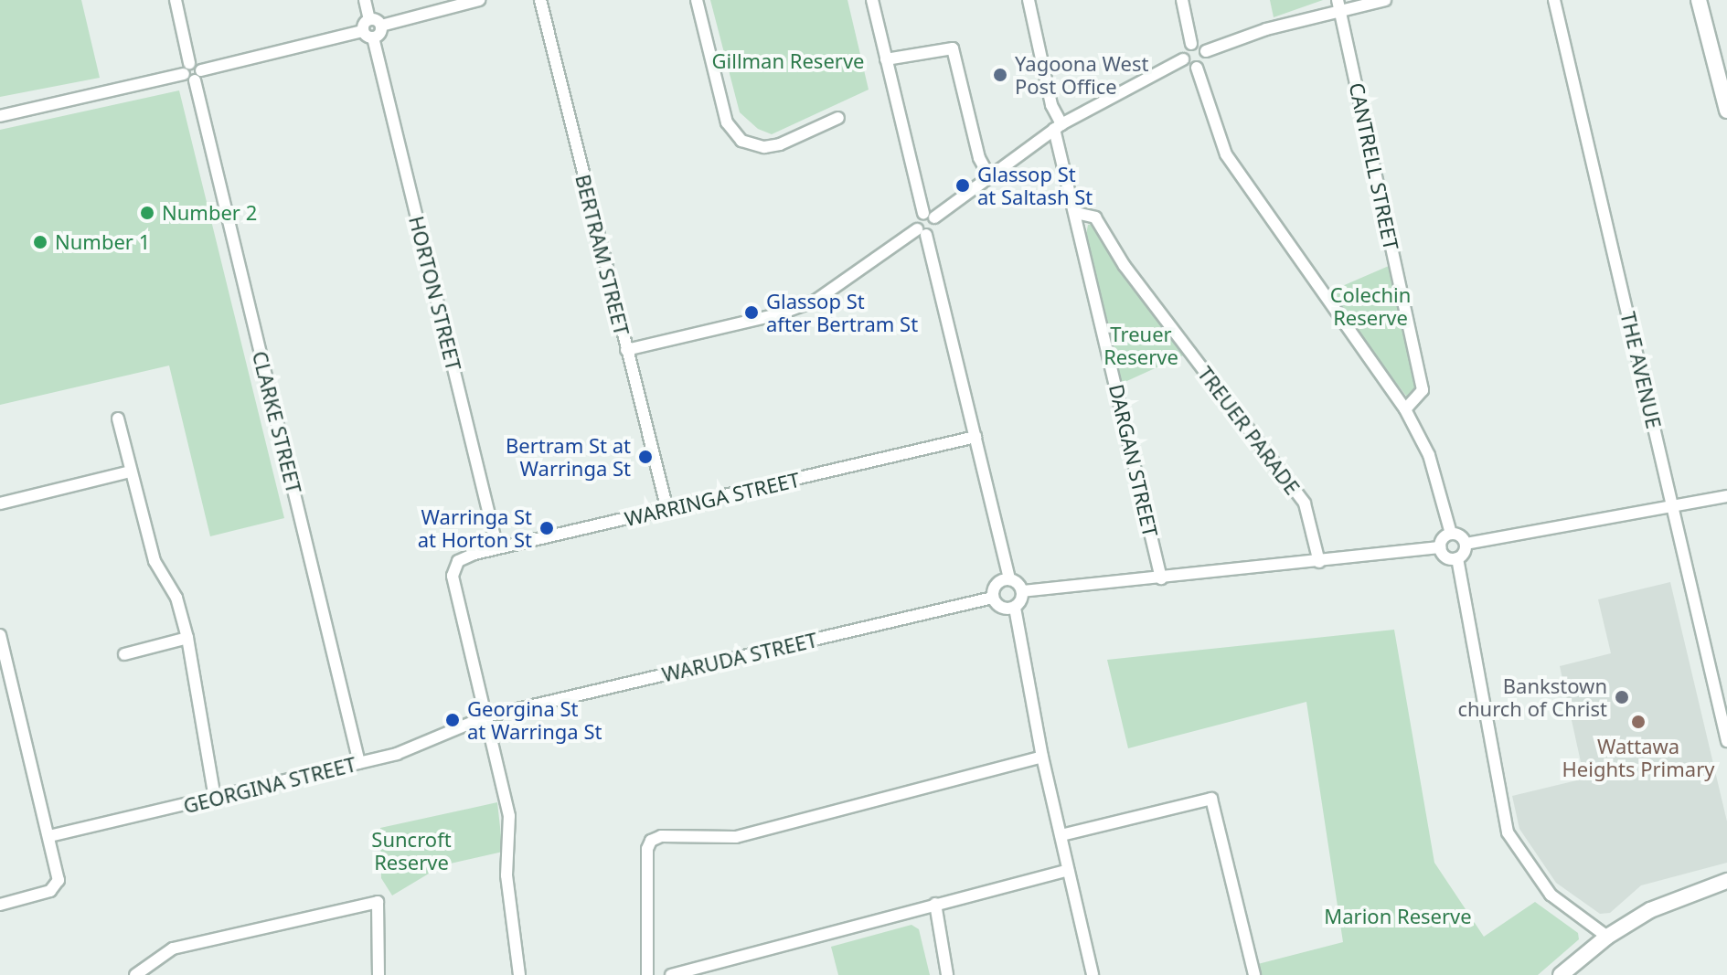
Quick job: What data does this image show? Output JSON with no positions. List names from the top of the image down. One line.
{"streets":{"street":["CANTRELL STREET","BERTRAM STREET","HORTON STREET","THE AVENUE","CLARKE STREET","TREUER PARADE","DARGAN STREET","WARRINGA STREET","WARUDA STREET","GEORGINA STREET"]},"crossings":[["BERTRAM STREET","WARRINGA STREET"],["HORTON STREET","WARRINGA STREET"],["CLARKE STREET","GEORGINA STREET"],["TREUER PARADE","DARGAN STREET"],["WARUDA STREET","GEORGINA STREET"]],"parks":["Gillman Reserve","Colechin Reserve","Treuer Reserve","Suncroft Reserve","Marion Reserve"],"places":["Yagoona West Post Office","Glassop St at Saltash St","Number 2","Number 1","Glassop St after Bertram St","Bertram St at Warringa St","Warringa St at Horton St","Bankstown church of Christ","Georgina St at Warringa St","Wattawa Heights Primary"]}
